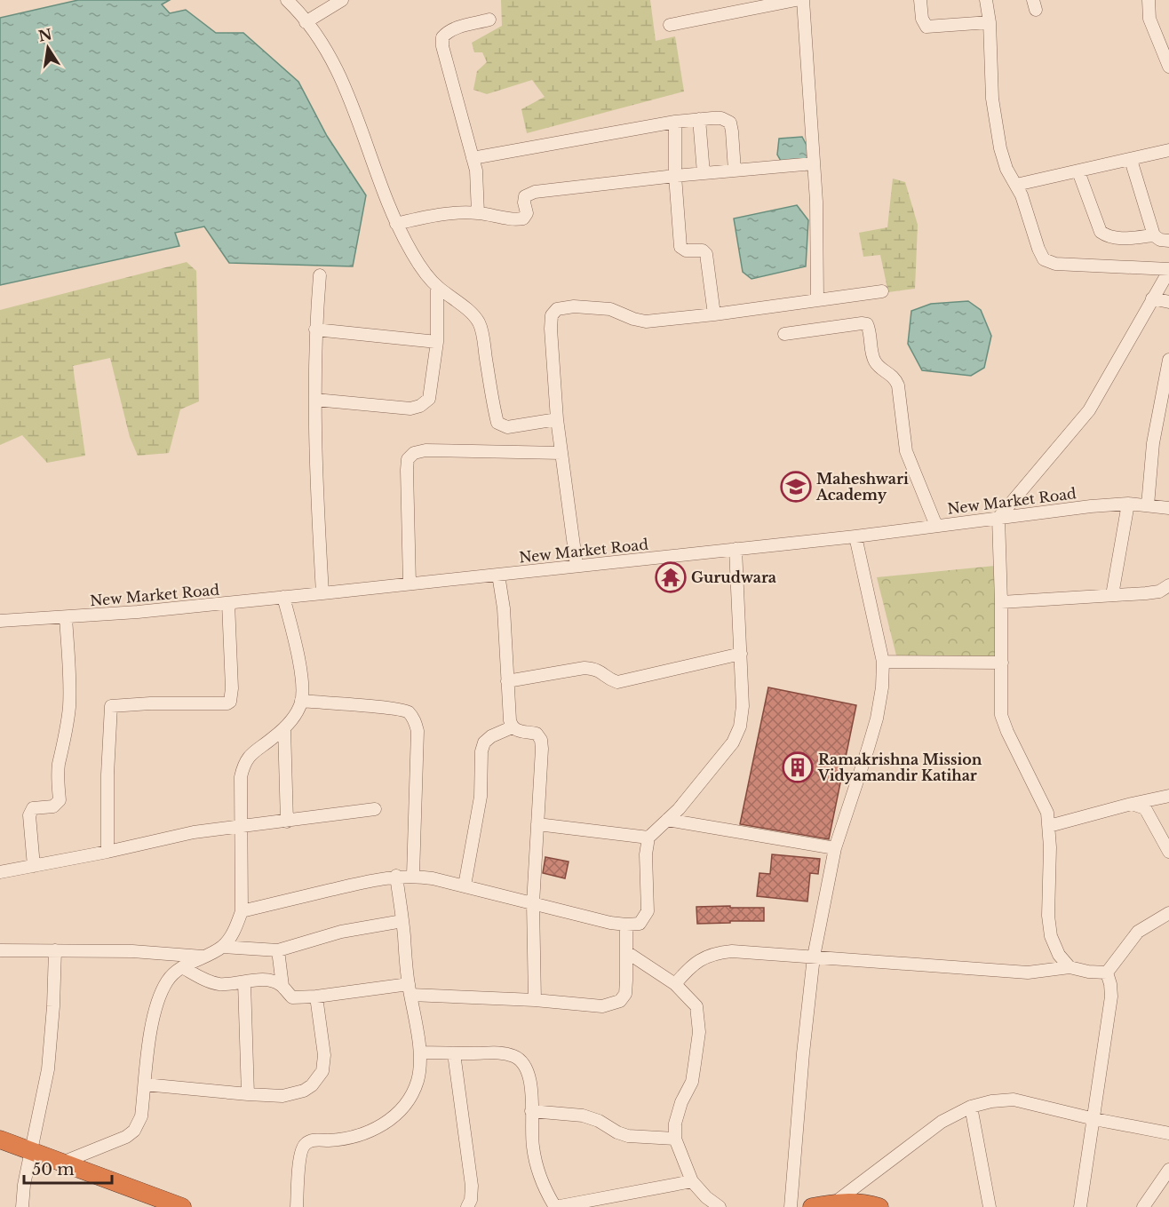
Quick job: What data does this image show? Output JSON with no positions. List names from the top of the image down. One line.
{"streets":{"street":["New Market Road"]},"places":{"school or university":["Maheshwari Academy"],"temple":["Gurudwara"],"building":["Ramakrishna Mission Vidyamandir Katihar"]},"scale_bar":"50 m","north":"top"}
